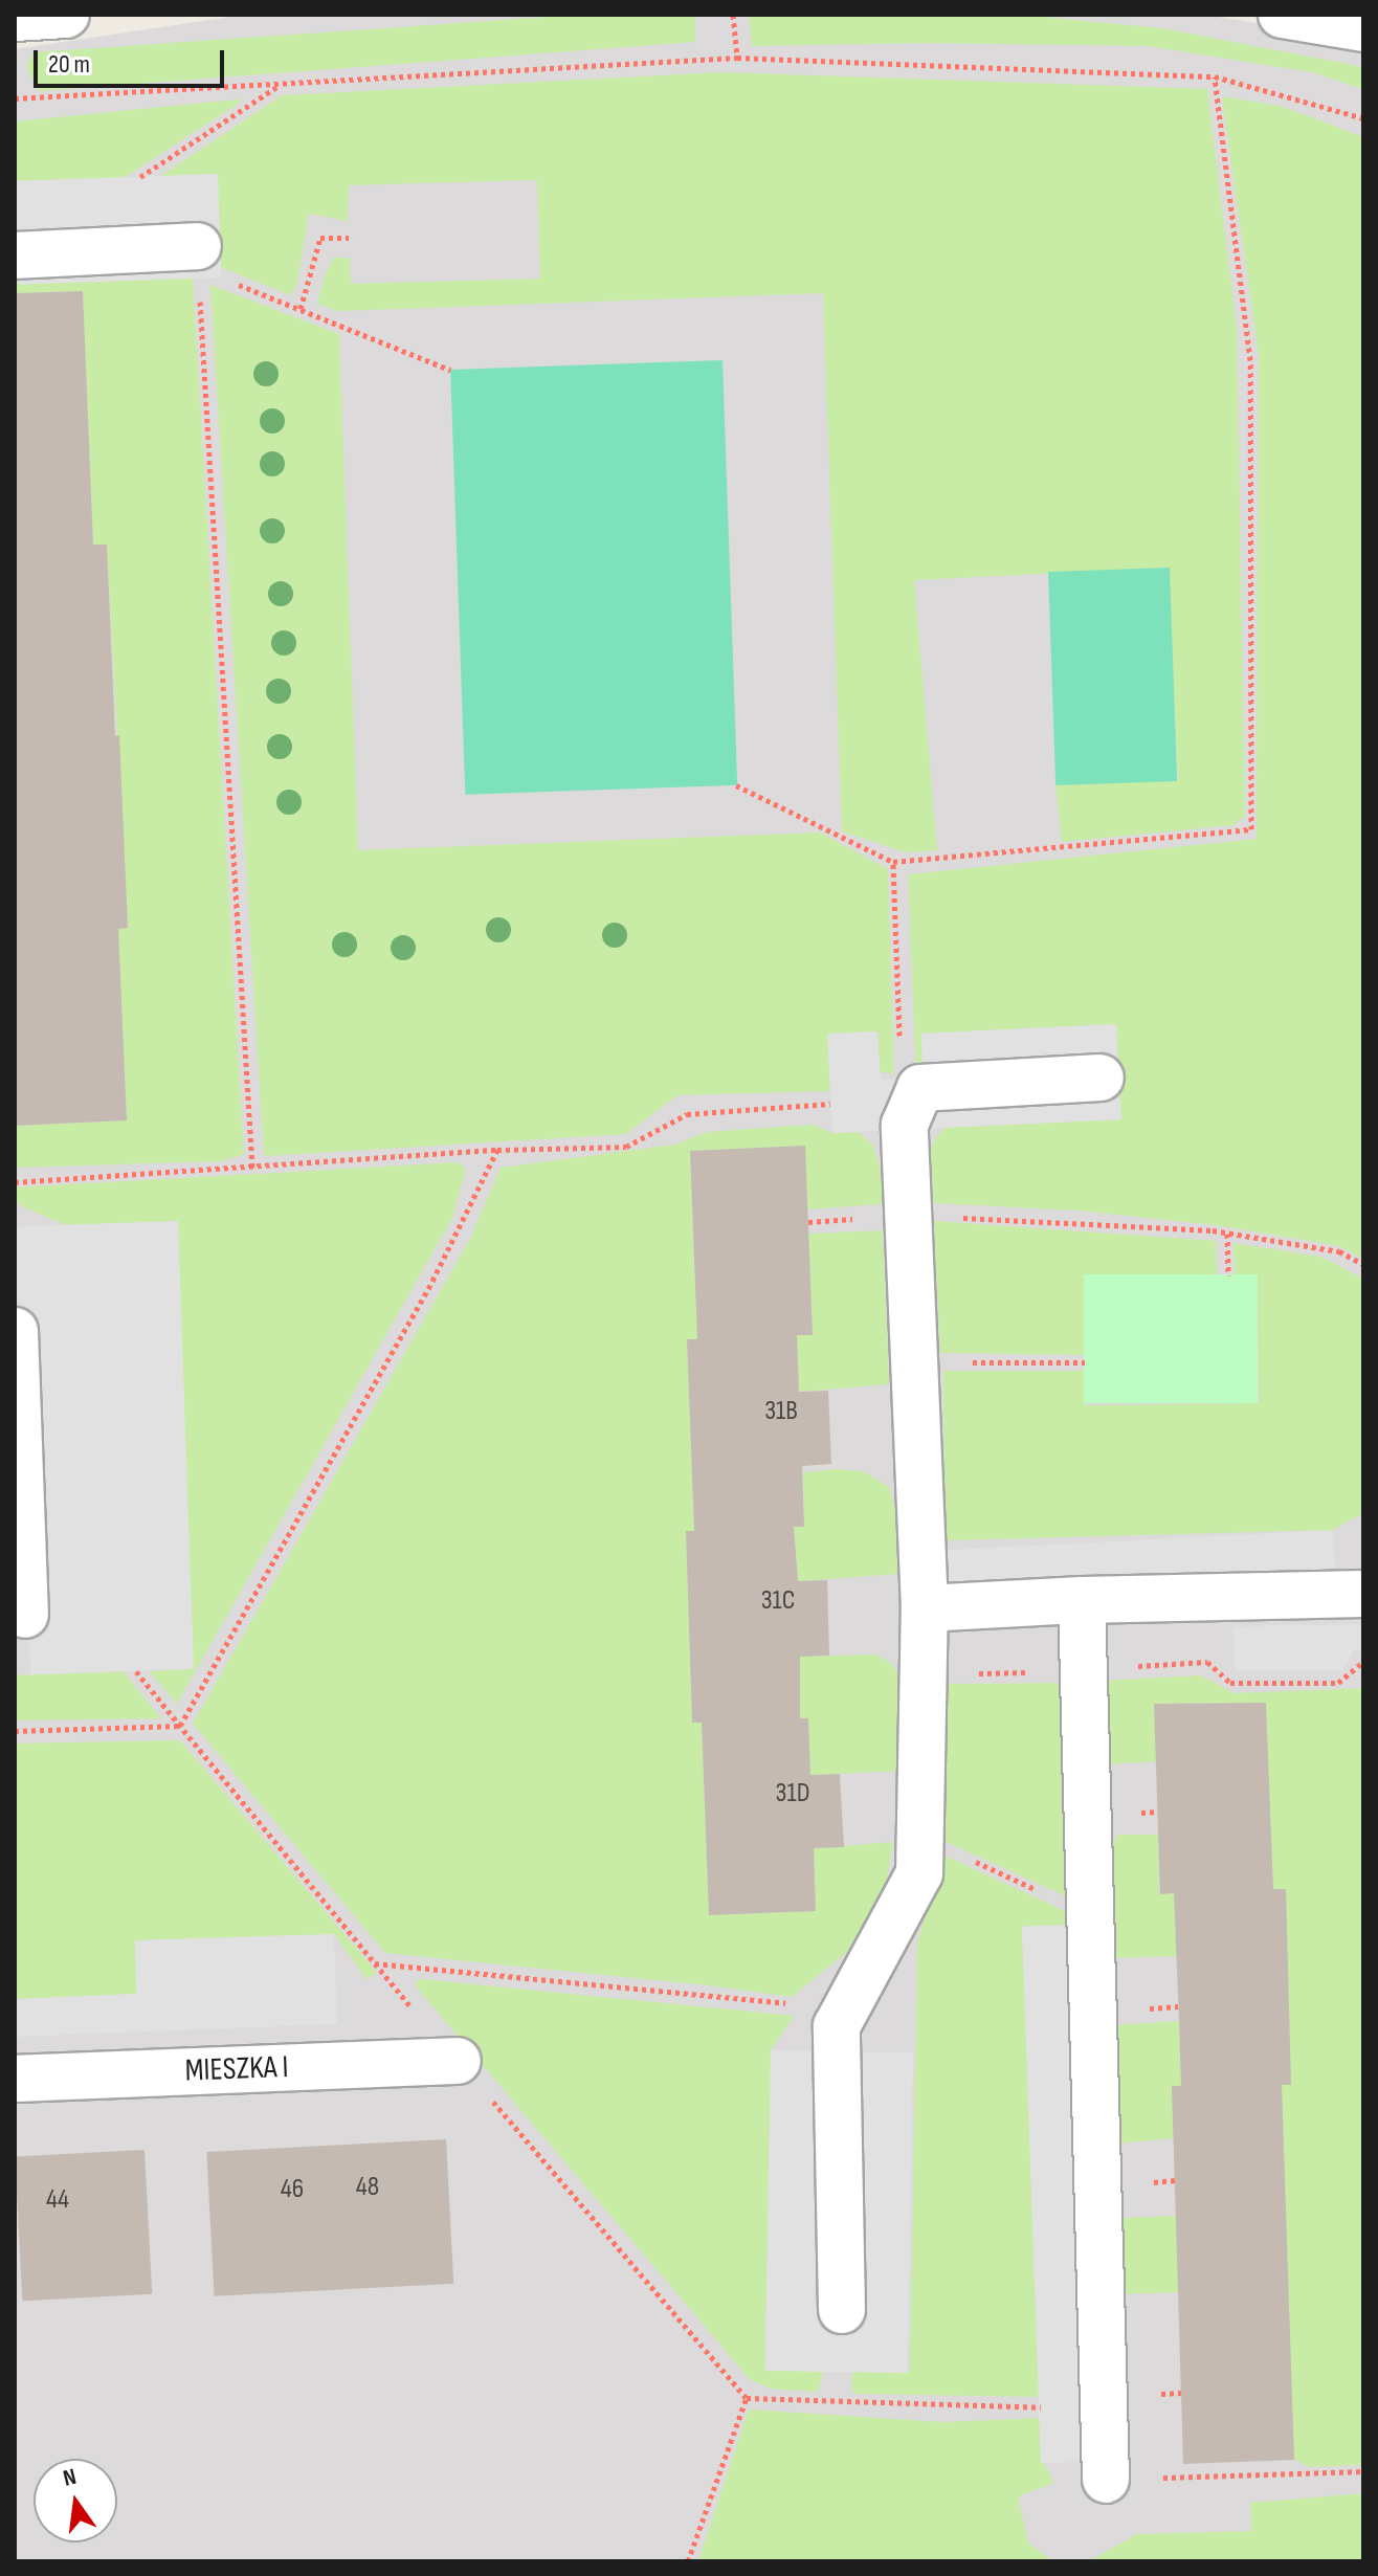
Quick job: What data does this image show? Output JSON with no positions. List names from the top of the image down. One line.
{"streets":{"street":["MIESZKA I"]},"house_numbers":["31B","31C","31D","48","46","44"],"scale_bar":"20 m","north":"top"}
